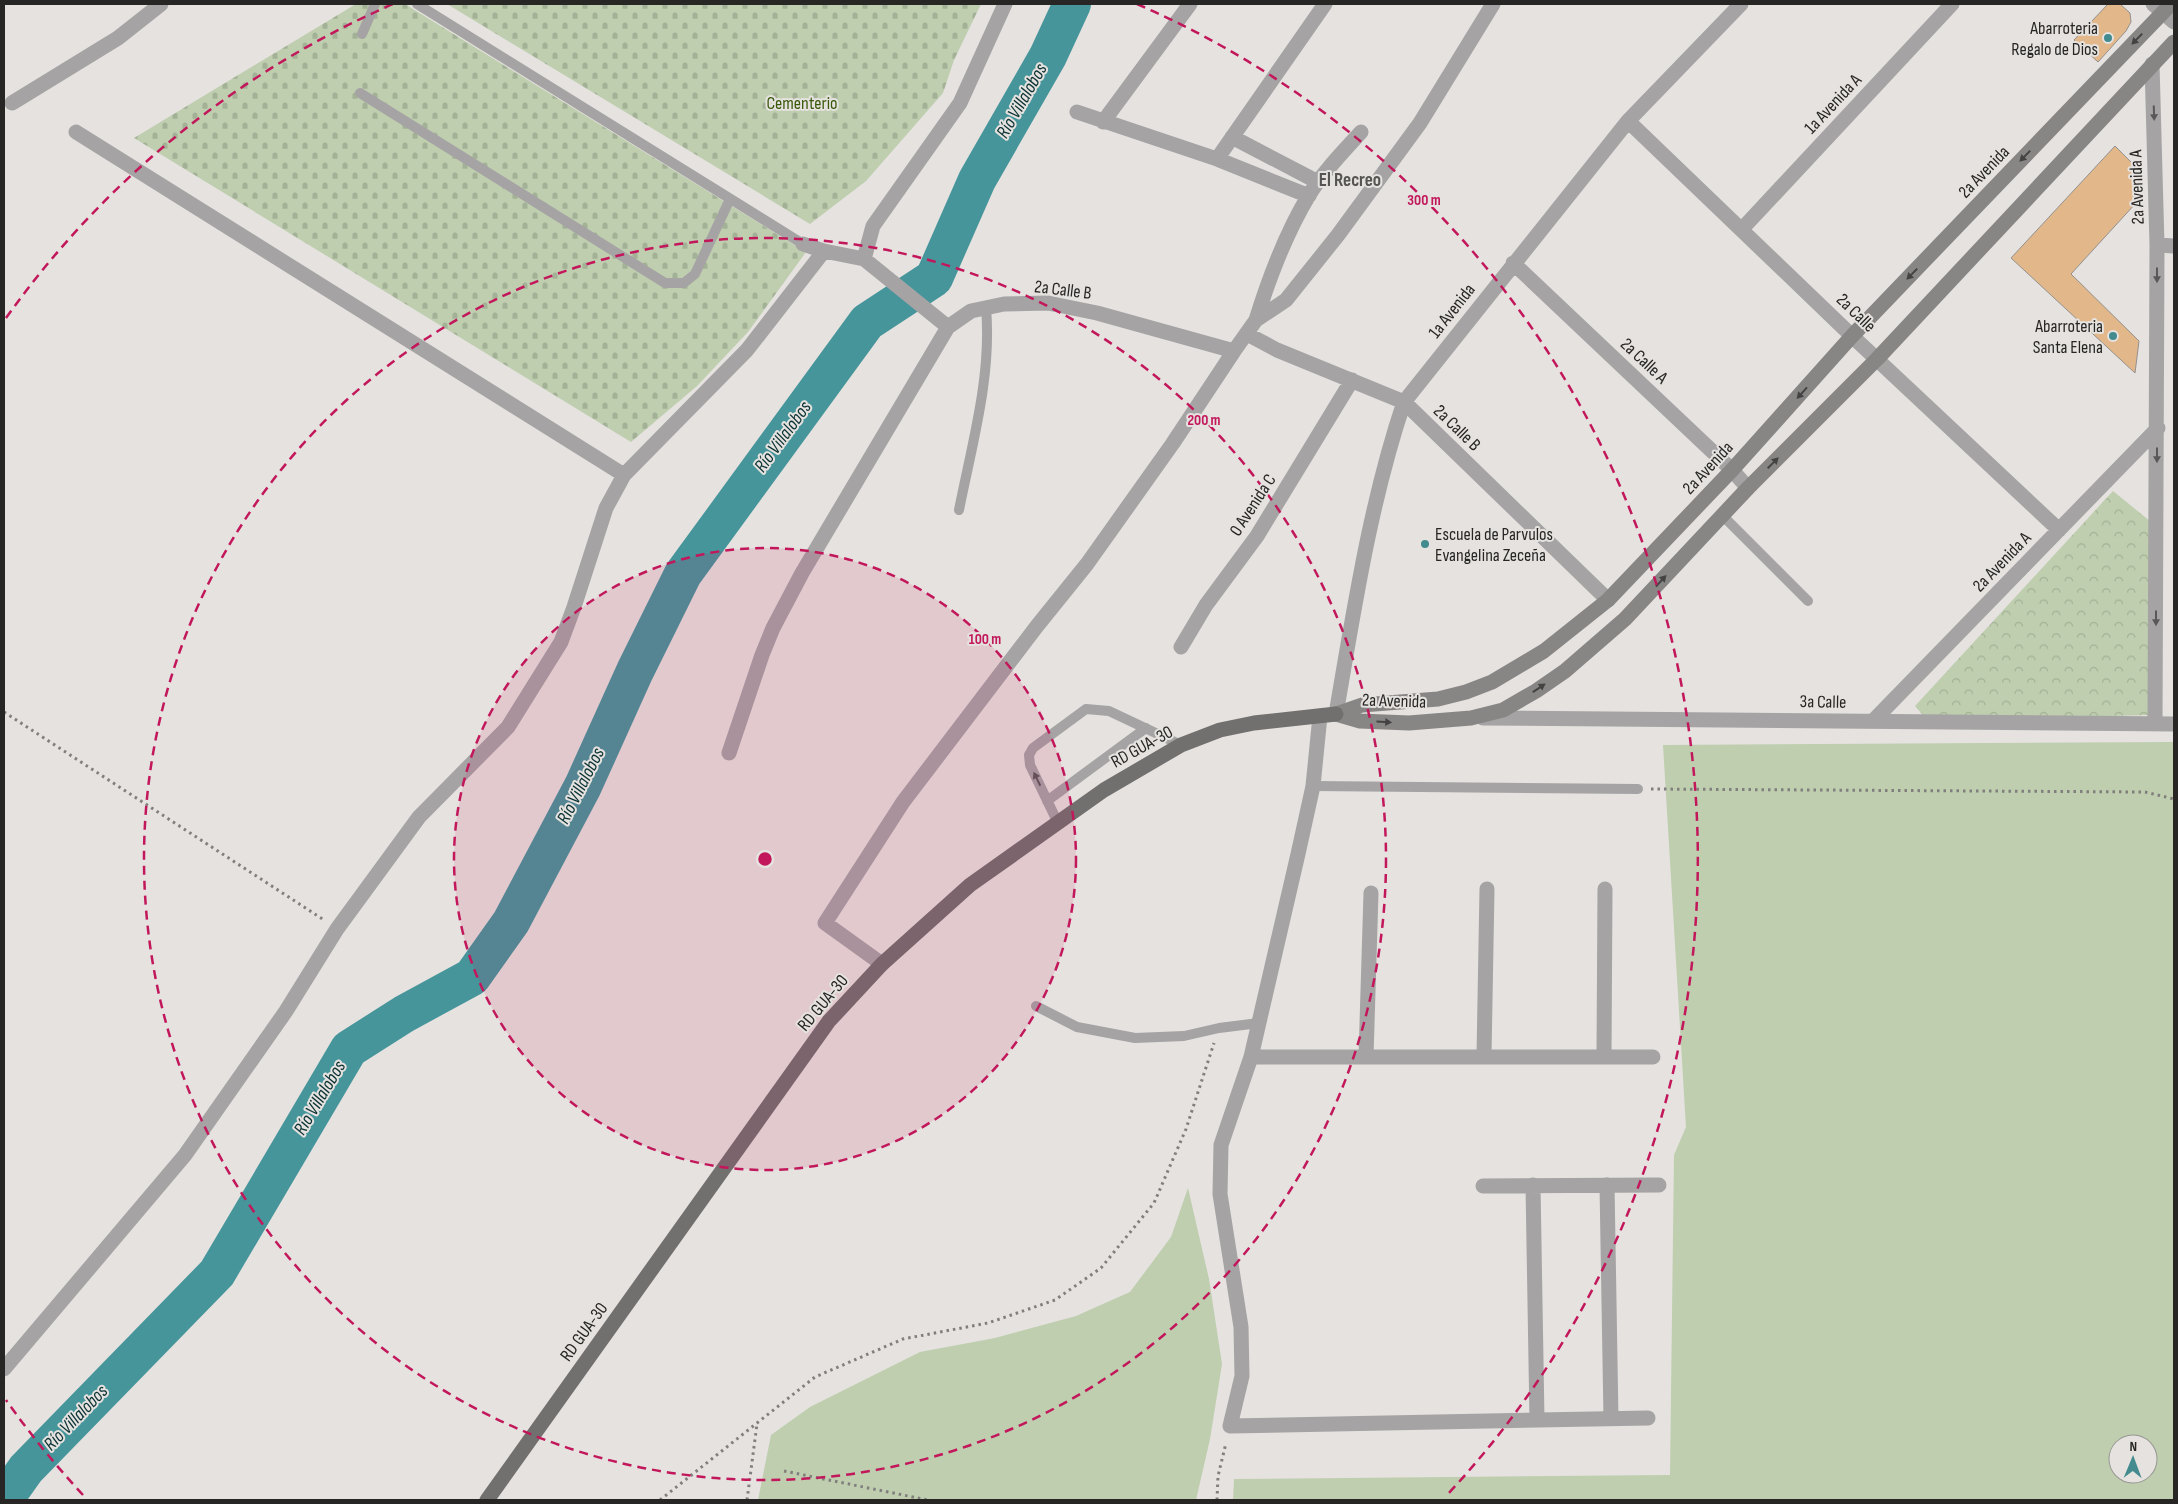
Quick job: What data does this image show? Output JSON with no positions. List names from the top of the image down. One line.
{"streets":{"main road":["RD GUA-30"],"street":["1a Avenida A","2a Avenida","2a Avenida A","2a Calle B","1a Avenida","2a Calle","2a Calle A","0 Avenida C","3a Calle"]},"crossings":[["1a Avenida A","2a Calle"],["2a Avenida","2a Avenida A"],["2a Avenida","2a Calle B"],["2a Avenida","1a Avenida"],["2a Avenida","2a Calle"],["2a Avenida","2a Calle A"],["2a Avenida","3a Calle"],["2a Avenida","RD GUA-30"],["2a Avenida A","2a Calle"],["2a Avenida A","3a Calle"],["2a Calle B","1a Avenida"],["2a Calle B","0 Avenida C"],["1a Avenida","2a Calle"],["1a Avenida","2a Calle A"],["1a Avenida","RD GUA-30"]],"one_way":["2a Avenida A"],"districts":["El Recreo"],"water":["Río Villalobos"],"parks":["Cementerio"],"places":["Abarroteria Regalo de Dios","Abarroteria Santa Elena","Escuela de Parvulos Evangelina Zeceña"],"north":"top","rings":["300 m","200 m","100 m"]}
